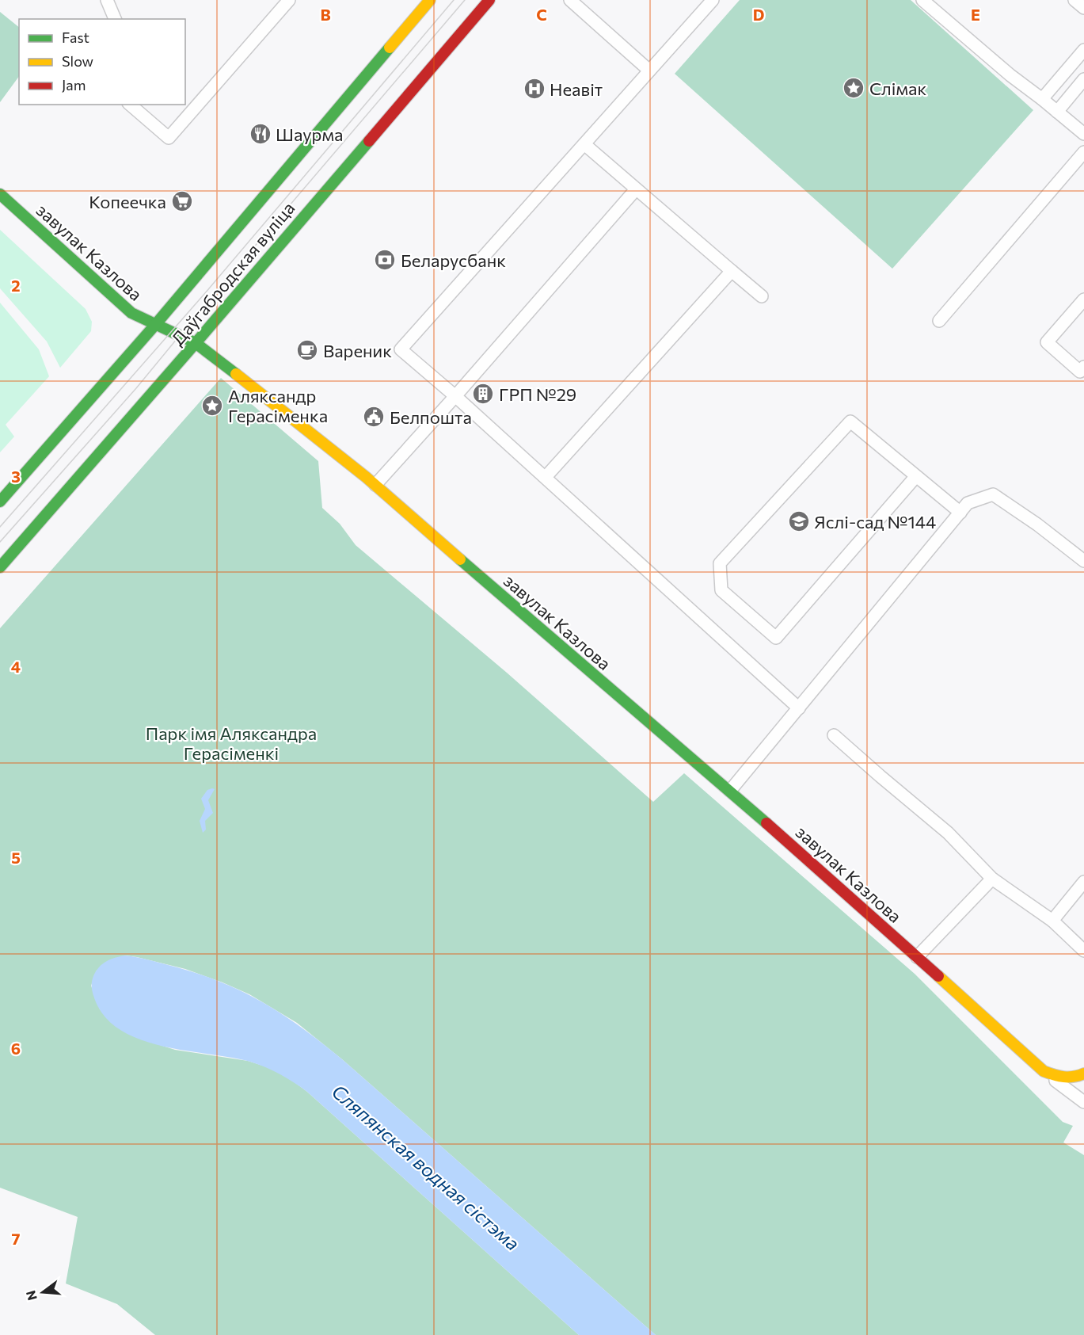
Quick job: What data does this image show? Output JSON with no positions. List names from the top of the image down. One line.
{"streets":{"main road":["завулак Казлова","Даўгабродская вуліца"]},"crossings":[["завулак Казлова","Даўгабродская вуліца"]],"water":["Сляпянская водная сістэма"],"parks":["Парк імя Аляксандра Герасіменкі"],"places":{"place":["Слімак","Аляксандр Герасіменка"],"hospital":["Неавіт"],"restaurant":["Шаурма"],"supermarket":["Копеечка"],"bank":["Беларусбанк"],"cafe":["Вареник"],"building":["ГРП №29"],"public building":["Белпошта"],"school or university":["Яслі-сад №144"]},"legend":["Fast","Slow","Jam"],"north":"left","grid":{"columns":["B","C","D","E"],"rows":["2","3","4","5","6","7"]}}
